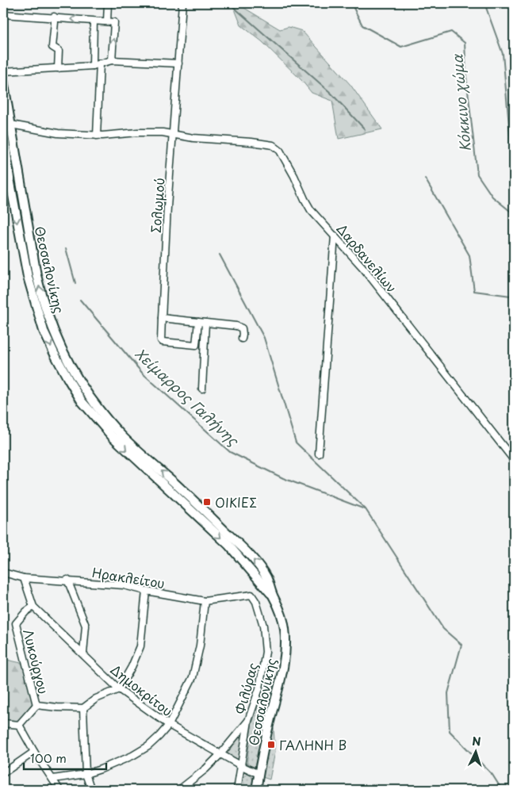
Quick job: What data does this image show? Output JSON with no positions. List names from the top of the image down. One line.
{"streets":{"main road":["Θεσσαλονίκης"],"street":["Σολωμού","Δαρδανελίων","Ηρακλείτου","Λυκούργου","Φιλύρας","Δημοκρίτου"]},"crossings":[["Σολωμού","Δαρδανελίων"],["Δαρδανελίων","Θεσσαλονίκης"],["Θεσσαλονίκης","Δημοκρίτου"],["Ηρακλείτου","Φιλύρας"],["Ηρακλείτου","Δημοκρίτου"],["Λυκούργου","Δημοκρίτου"],["Φιλύρας","Δημοκρίτου"]],"water":["Κόκκινο χώμα","Χείμαρρος Γαλήνης"],"places":{"transit":["ΟΙΚΙΕΣ","ΓΑΛΗΝΗ Β"]},"scale_bar":"100 m","north":"top"}
